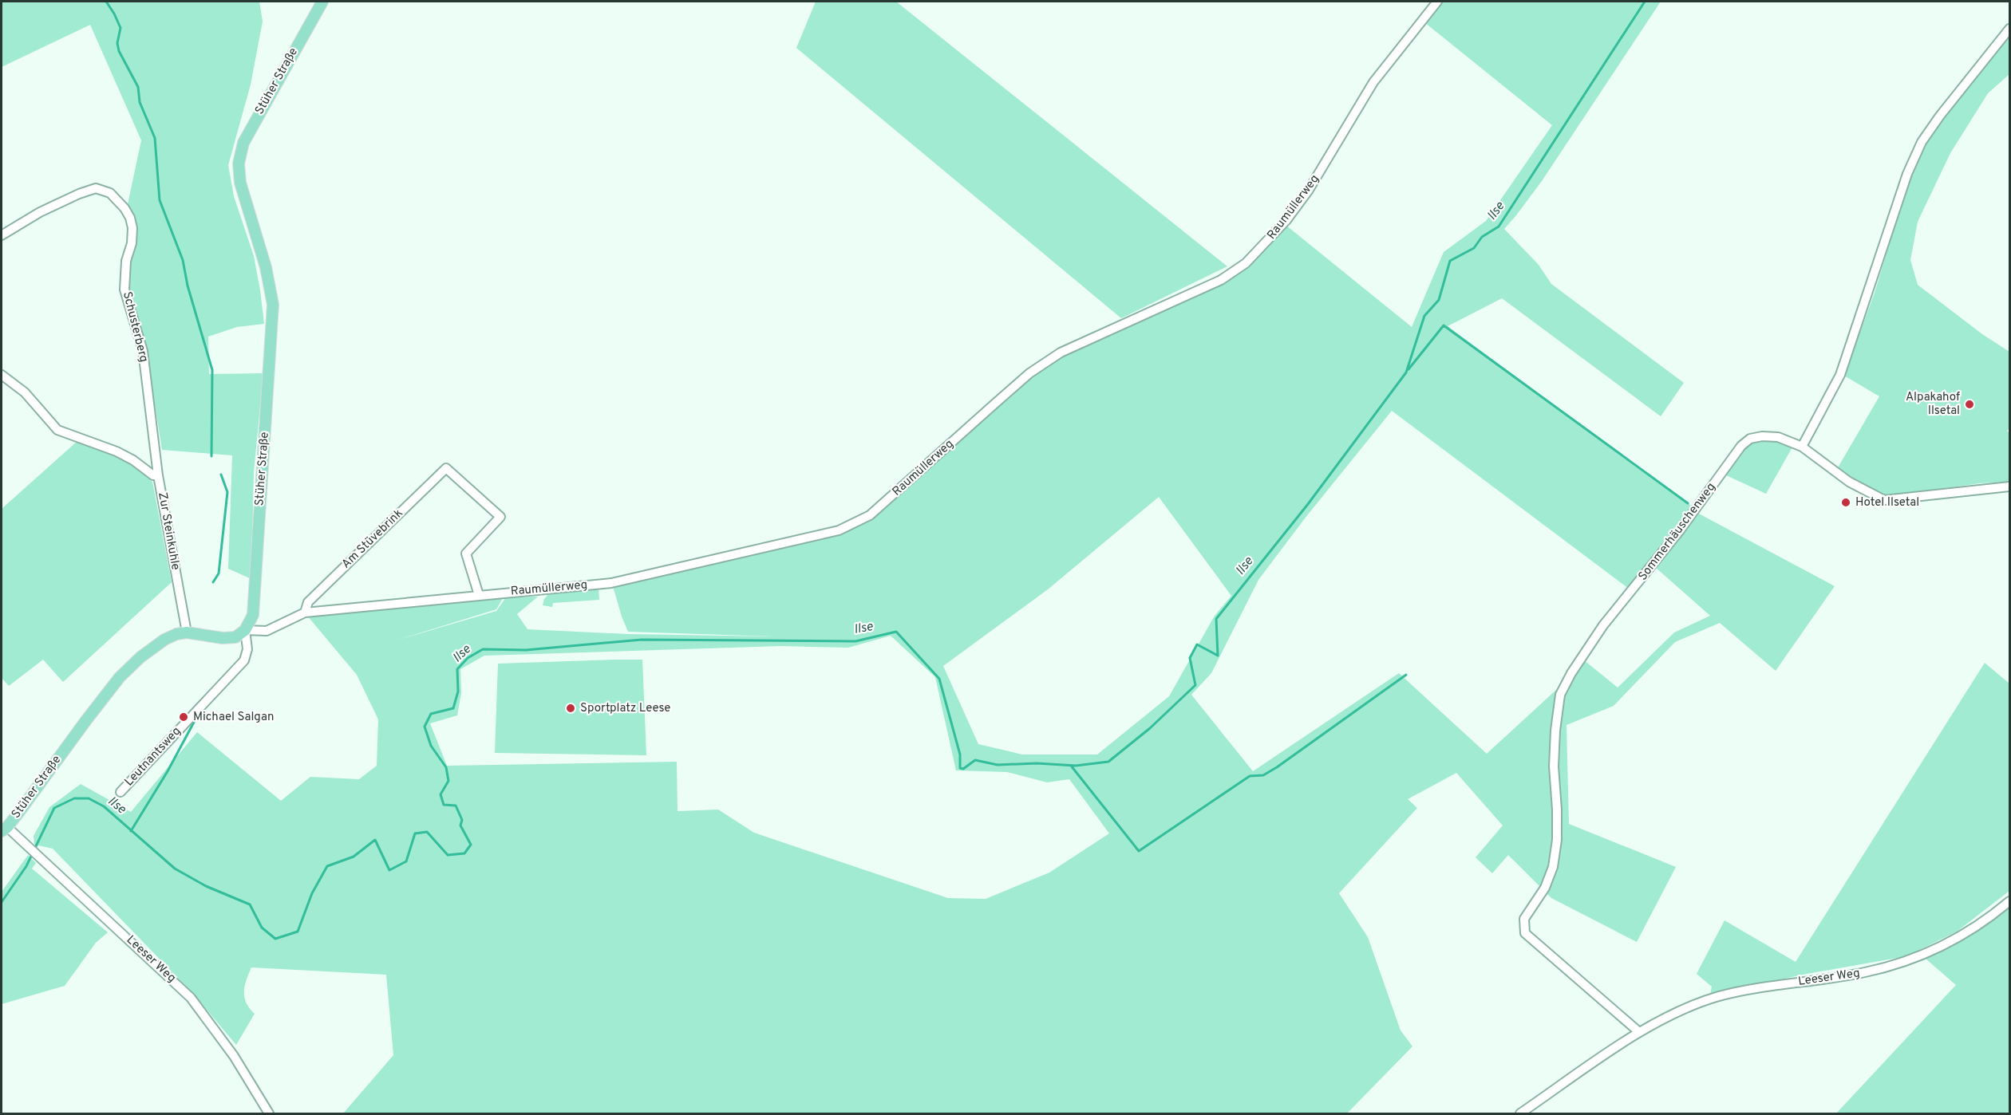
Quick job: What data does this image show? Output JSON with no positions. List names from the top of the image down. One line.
{"streets":{"main road":["Stüher Straße"],"street":["Raumüllerweg","Schusterberg","Zur Steinkuhle","Sommerhäuschenweg","Am Stüvebrink","Leutnantsweg","Leeser Weg"]},"crossings":[["Stüher Straße","Raumüllerweg"],["Stüher Straße","Zur Steinkuhle"],["Stüher Straße","Leutnantsweg"],["Stüher Straße","Leeser Weg"],["Raumüllerweg","Am Stüvebrink"],["Raumüllerweg","Leutnantsweg"],["Schusterberg","Zur Steinkuhle"],["Sommerhäuschenweg","Leeser Weg"]],"water":["Ilse"],"places":["Alpakahof Ilsetal","Hotel Ilsetal","Sportplatz Leese","Michael Salgan"]}
